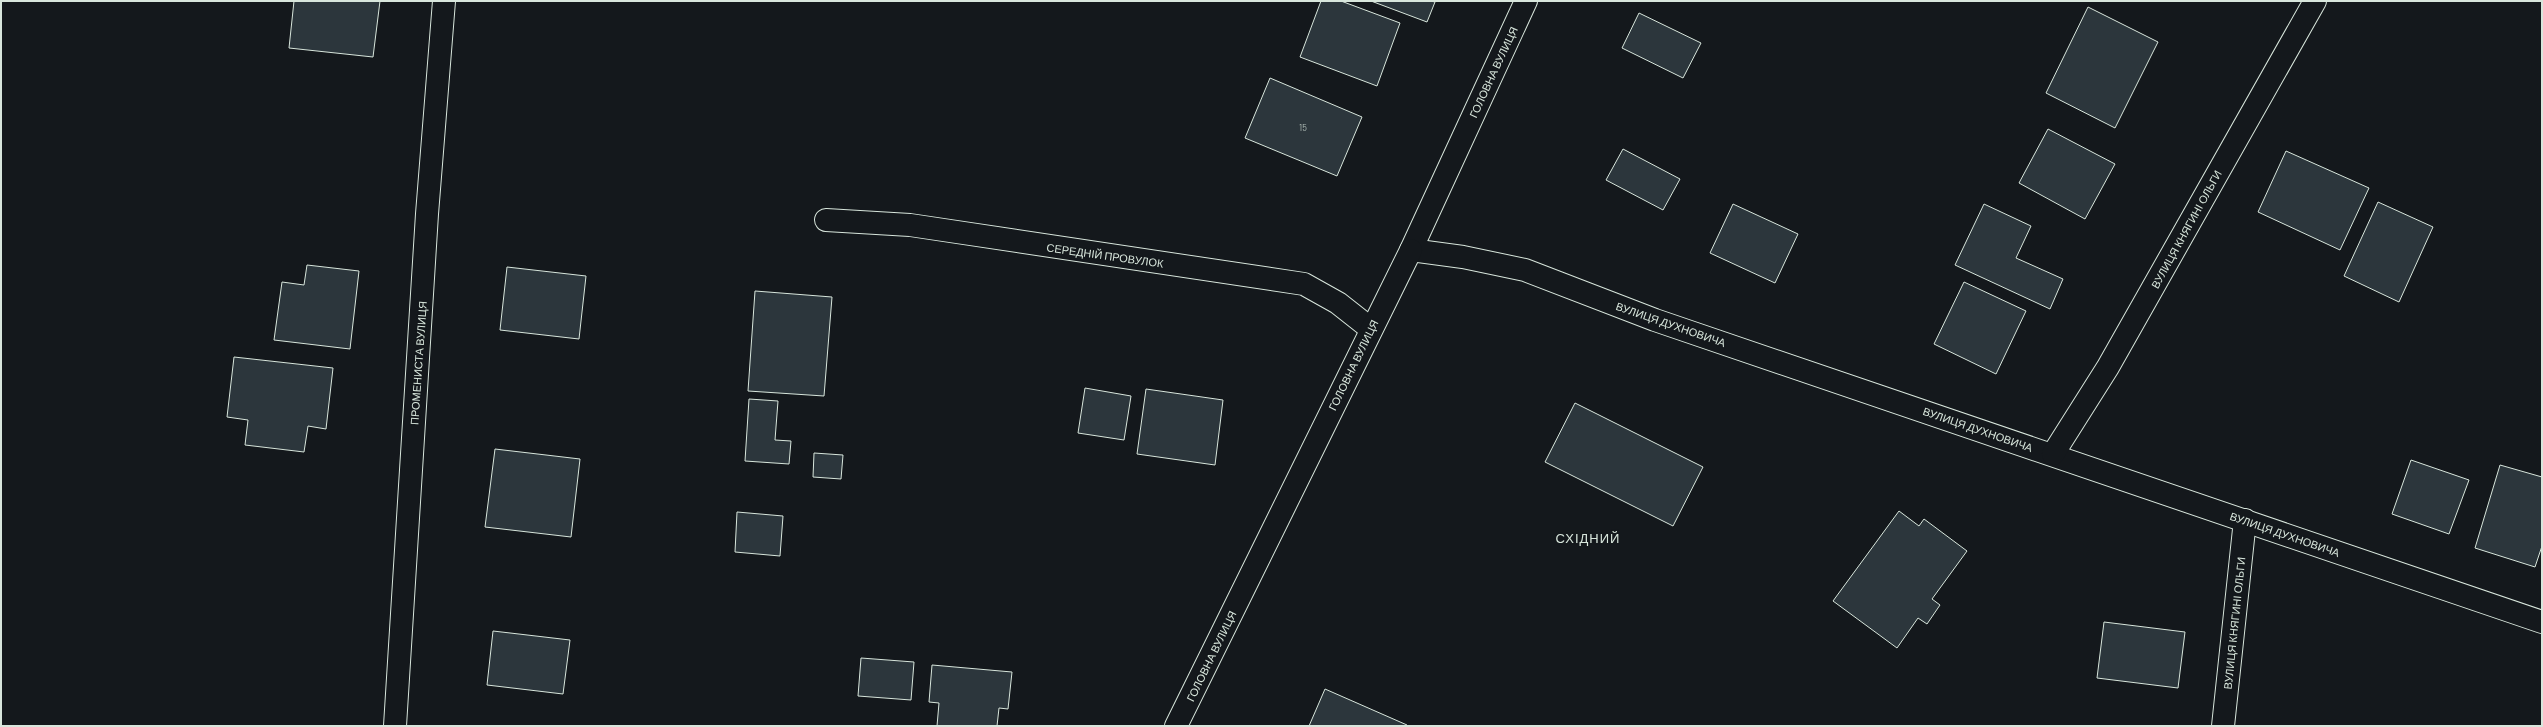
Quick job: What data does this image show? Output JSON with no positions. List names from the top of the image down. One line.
{"streets":{"street":["ГОЛОВНА ВУЛИЦЯ","ВУЛИЦЯ КНЯГИНІ ОЛЬГИ","СЕРЕДНІЙ ПРОВУЛОК","ВУЛИЦЯ ДУХНОВИЧА","ПРОМЕНИСТА ВУЛИЦЯ"]},"crossings":[["ГОЛОВНА ВУЛИЦЯ","СЕРЕДНІЙ ПРОВУЛОК"],["ГОЛОВНА ВУЛИЦЯ","ВУЛИЦЯ ДУХНОВИЧА"],["ВУЛИЦЯ КНЯГИНІ ОЛЬГИ","ВУЛИЦЯ ДУХНОВИЧА"]],"districts":["СХІДНИЙ"],"house_numbers":["15"]}
